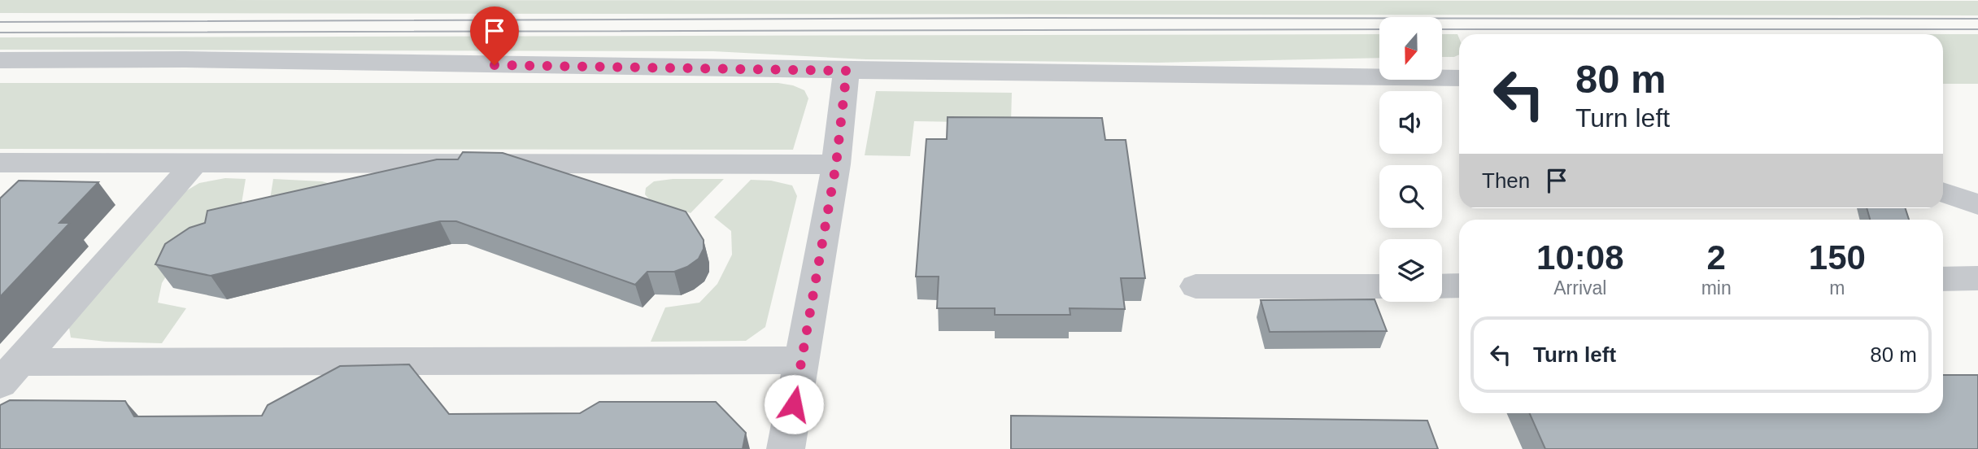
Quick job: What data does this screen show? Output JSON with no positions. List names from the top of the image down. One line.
{"north":"bottom","page":{"turn":["80 m","Turn left"],"then":"Then","eta":["10:08","Arrival","2","min","150","m"],"list":[{"name":"Turn left","value":"80 m"}]}}
